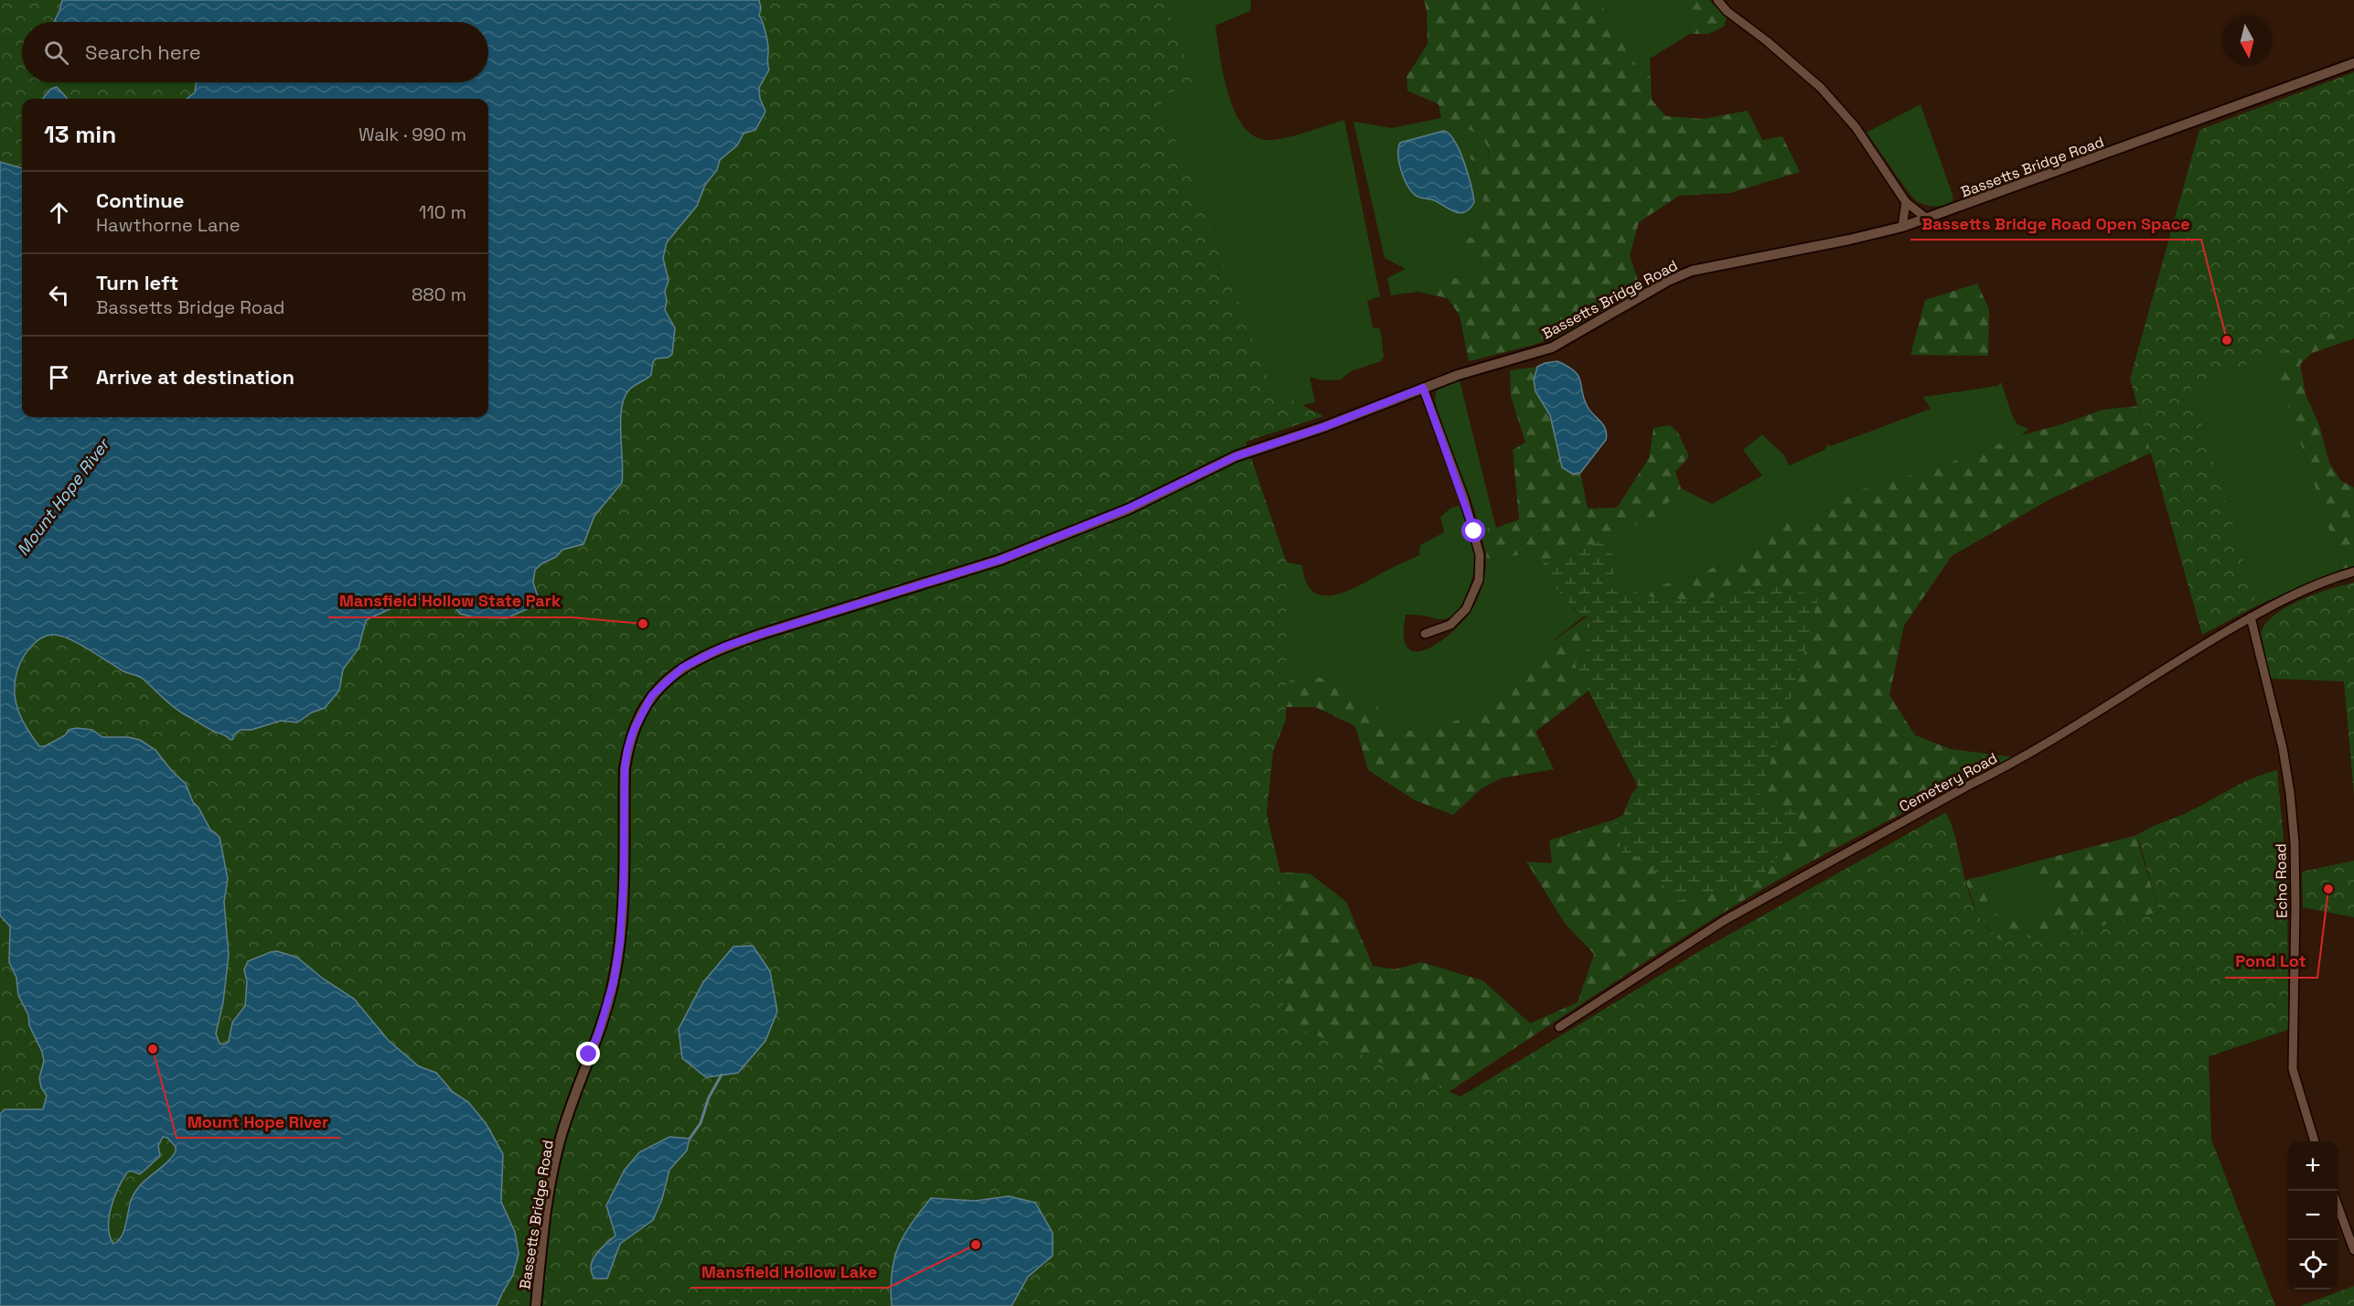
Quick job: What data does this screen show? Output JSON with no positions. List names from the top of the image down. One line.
{"streets":{"street":["Bassetts Bridge Road","Cemetery Road","Echo Road"]},"crossings":[["Cemetery Road","Echo Road"]],"water":["Mount Hope River"],"places":["Bassetts Bridge Road Open Space","Mansfield Hollow State Park","Pond Lot","Mount Hope River","Mansfield Hollow Lake"],"north":"bottom","page":{"search":"Search here","heading":["13 min","Walk · 990 m"],"list":[["Continue","Hawthorne Lane","110 m"],["Turn left","Bassetts Bridge Road","880 m"],"Arrive at destination"],"map_buttons":["+","−"]}}
